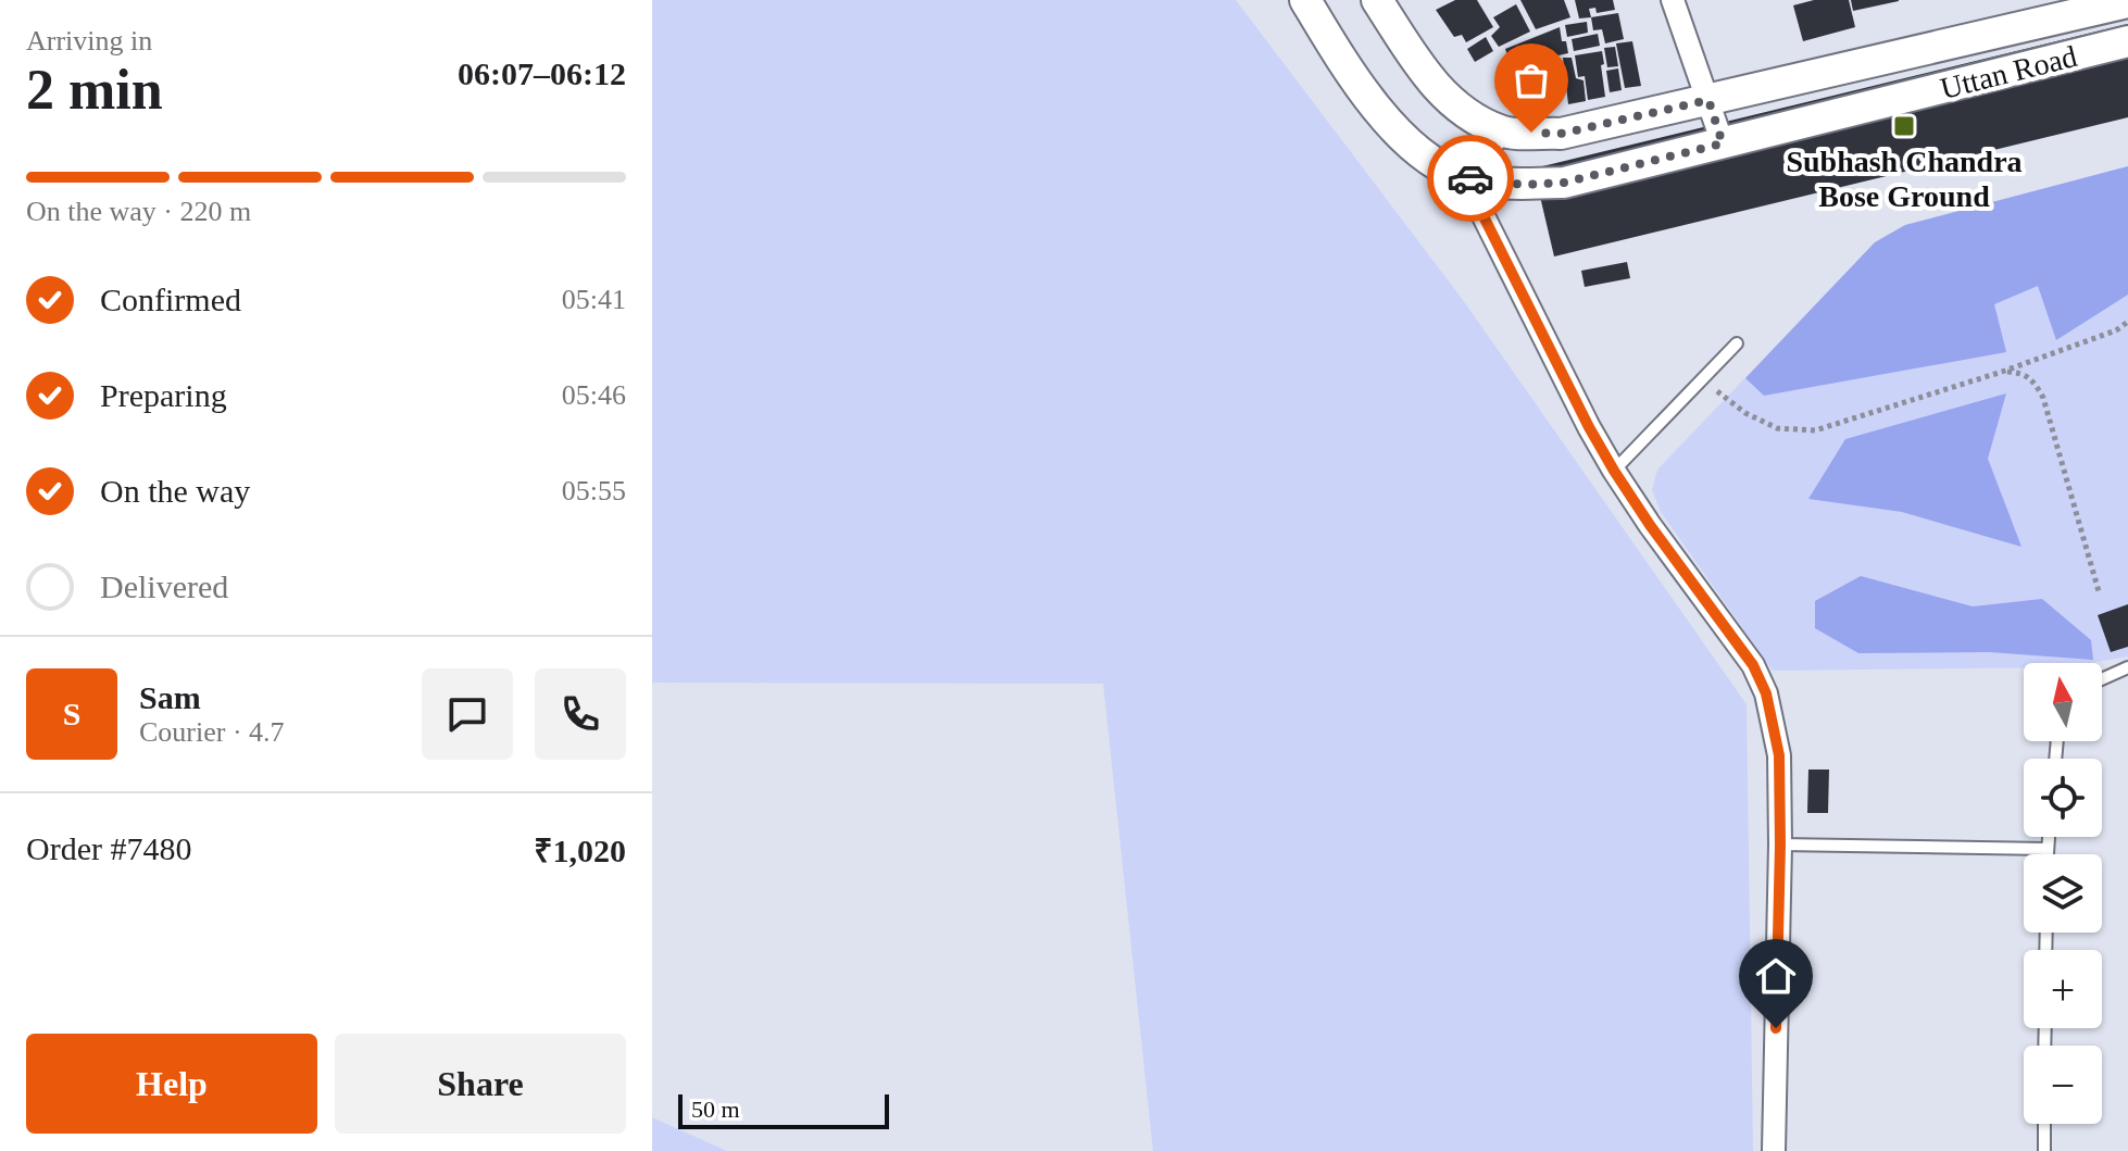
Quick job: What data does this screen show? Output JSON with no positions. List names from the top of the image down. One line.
{"streets":{"main road":["Uttan Road"]},"places":{"transit":["Subhash Chandra Bose Ground"]},"scale_bar":"50 m","north":"top","page":{"heading":["2 min","Arriving in","06:07–06:12"],"panel":["Sam","Courier · 4.7","Order #7480","₹1,020"],"bar":"On the way · 220 m","list":[["Confirmed","05:41"],["Preparing","05:46"],["On the way","05:55"],"Delivered"],"map_buttons":["+","−"],"round":"S","buttons":["Help","Share"],"scale":"50 m"}}
